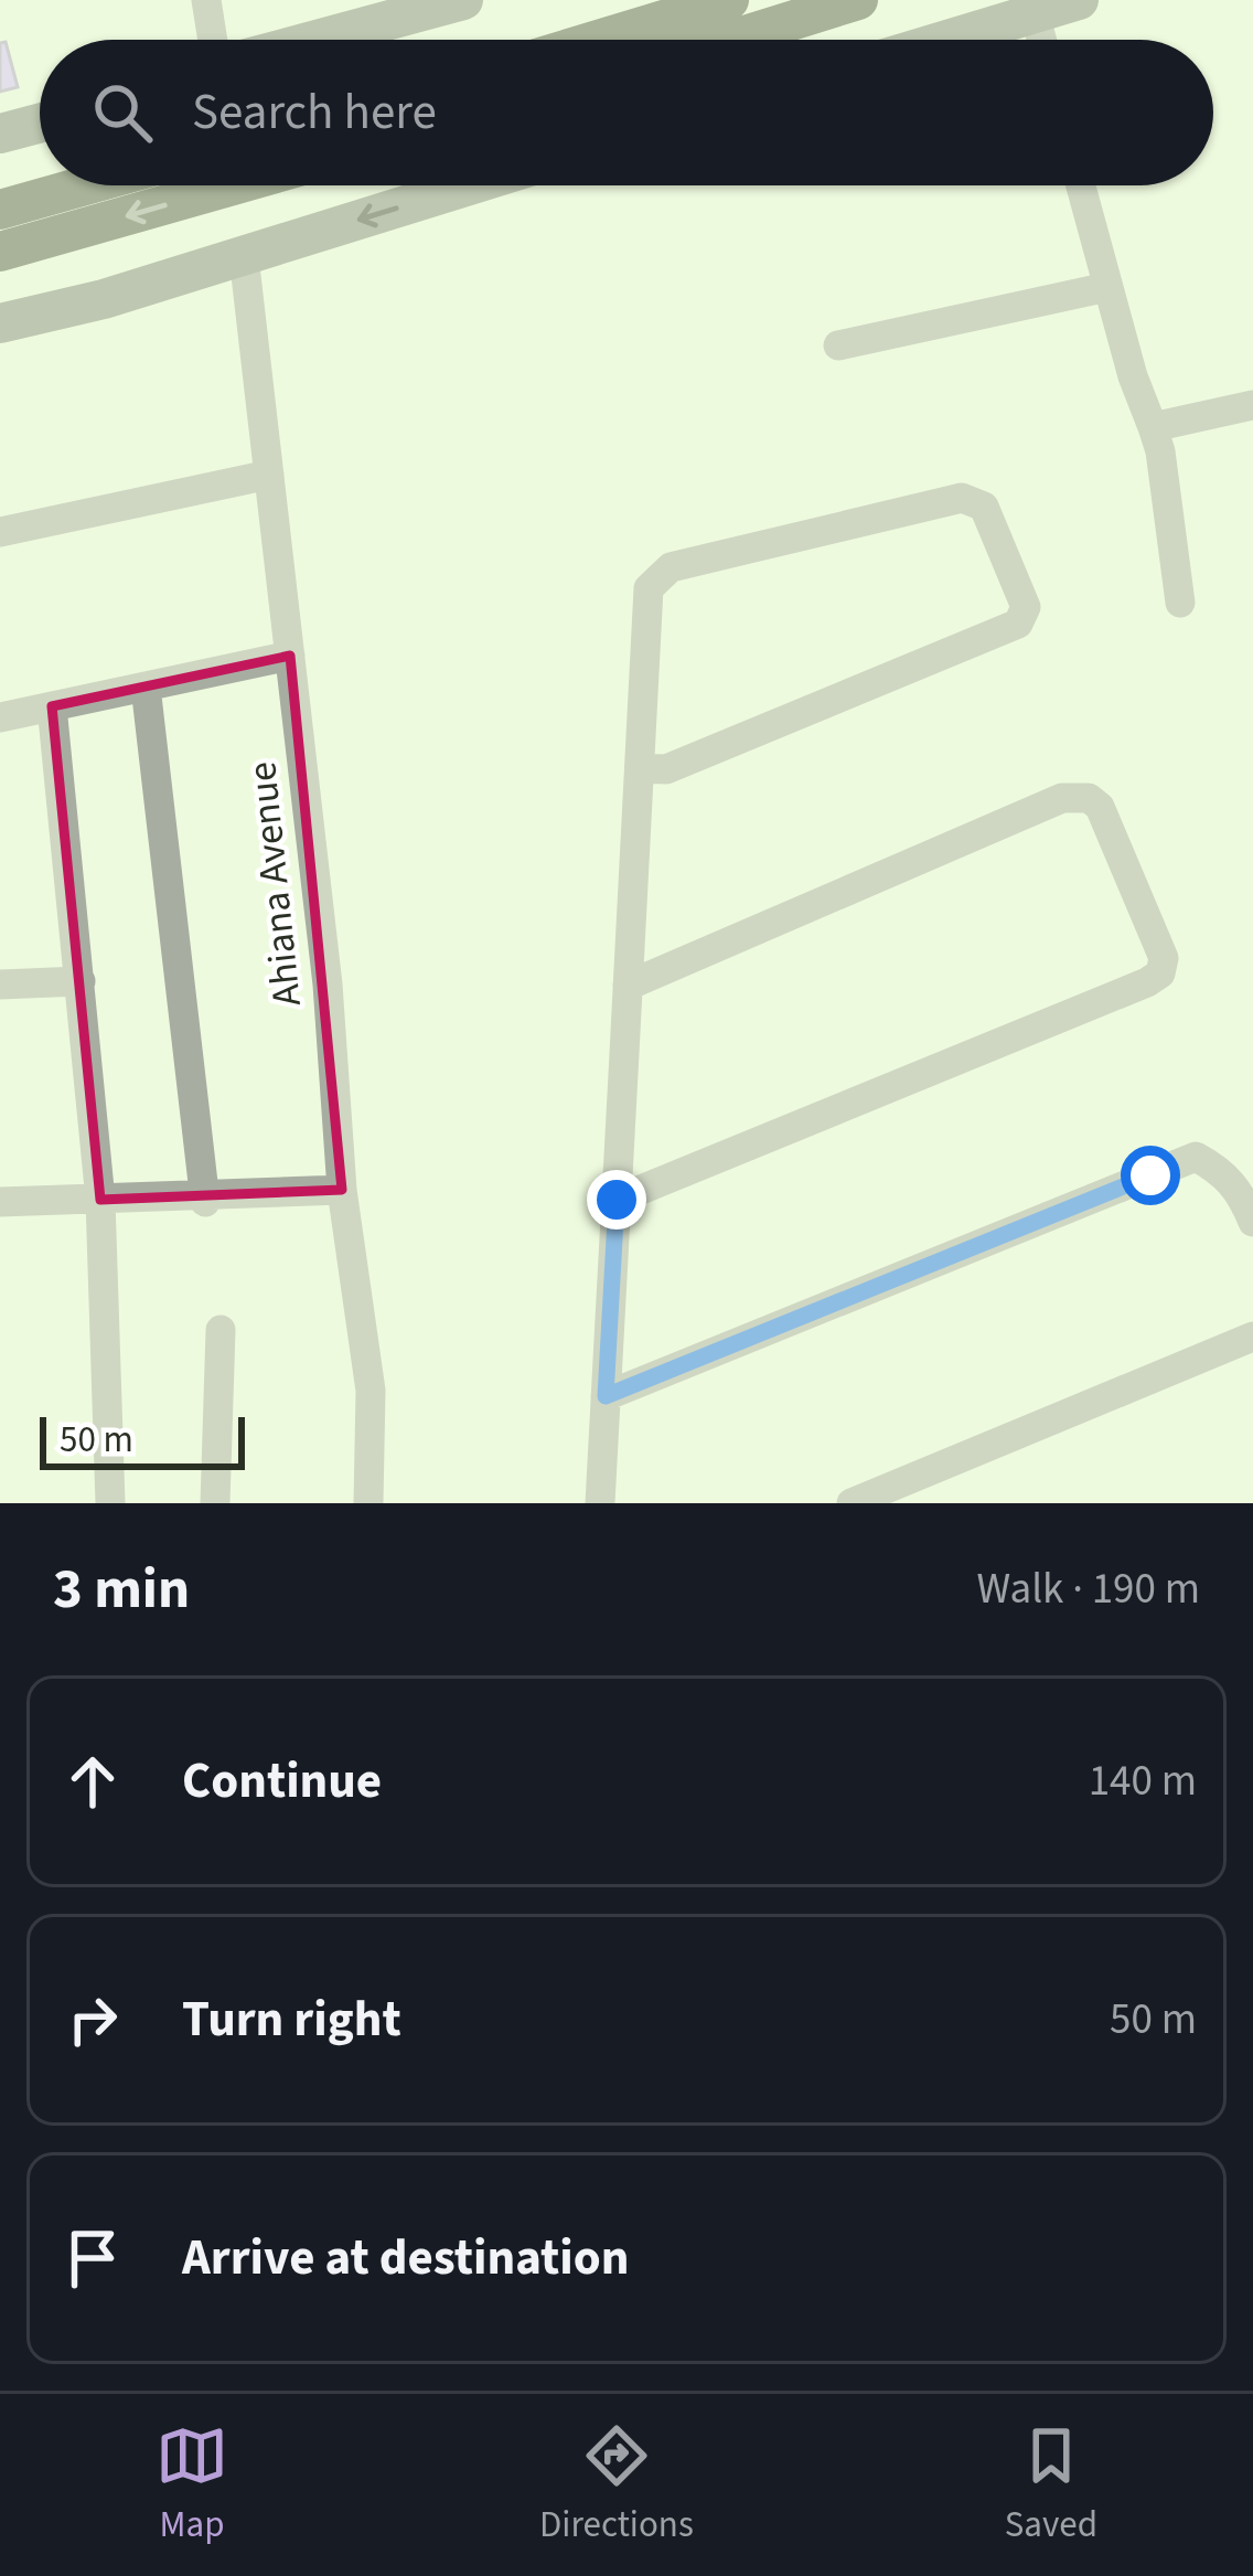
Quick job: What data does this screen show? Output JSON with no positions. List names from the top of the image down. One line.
{"streets":{"street":["Ahiana Avenue"]},"scale_bar":"50 m","page":{"search":"Search here","scale":"50 m","heading":["3 min","Walk · 190 m"],"list":[["Continue","140 m"],["Turn right","50 m"],"Arrive at destination"],"nav":["Map","Directions","Saved"]}}
